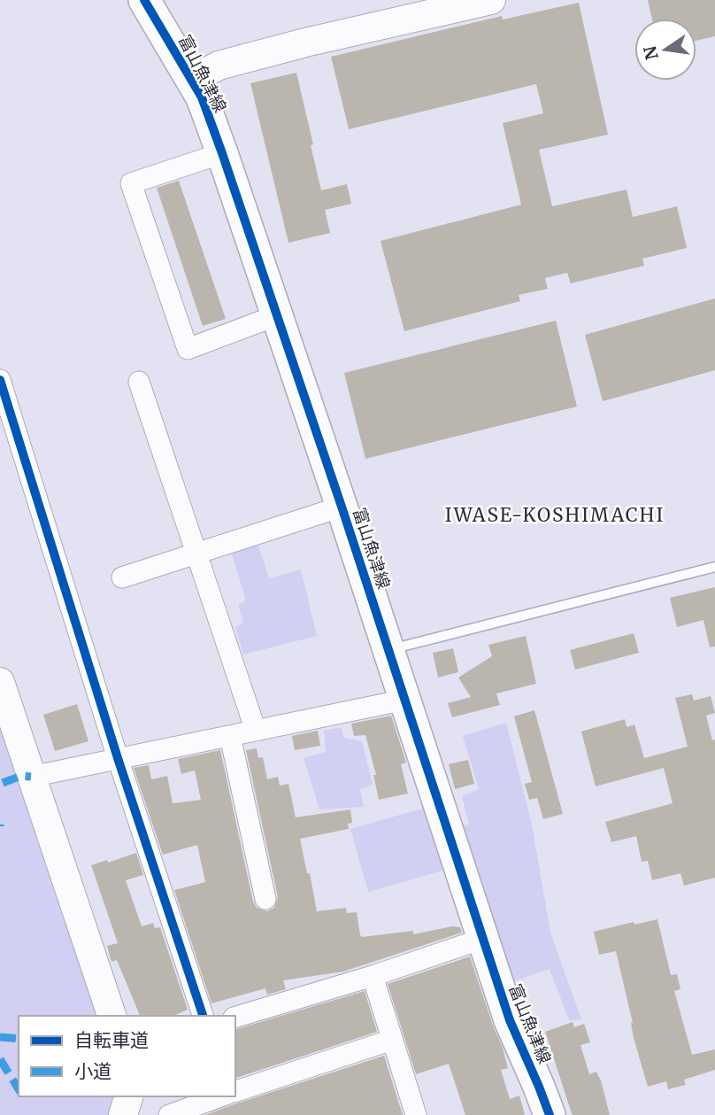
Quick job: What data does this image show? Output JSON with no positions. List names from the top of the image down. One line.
{"streets":{"main road":["富山魚津線"]},"districts":["IWASE-KOSHIMACHI"],"legend":["自転車道","小道"],"north":"left"}
